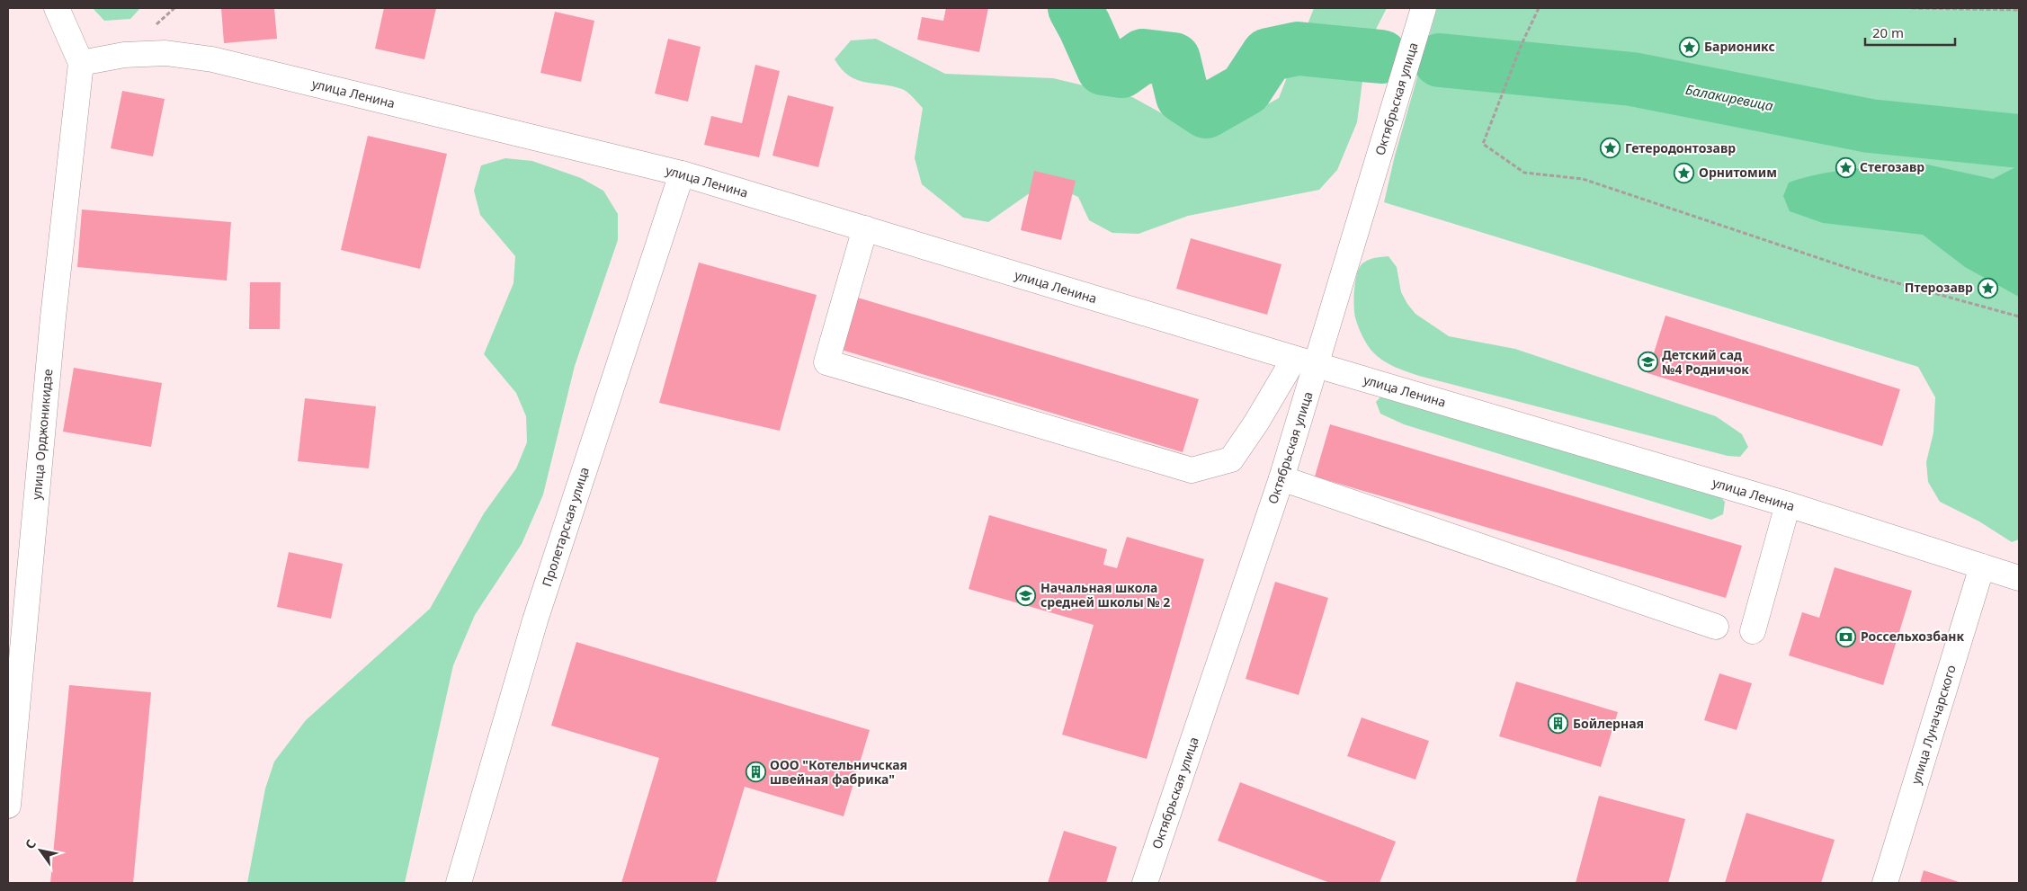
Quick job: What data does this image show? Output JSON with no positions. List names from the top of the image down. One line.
{"streets":{"street":["улица Ленина","Октябрьская улица","улица Орджоникидзе","Пролетарская улица","улица Луначарского"]},"crossings":[["улица Ленина","Октябрьская улица"],["улица Ленина","улица Орджоникидзе"],["улица Ленина","Пролетарская улица"],["улица Ленина","улица Луначарского"]],"water":["Балакиревица"],"places":{"place":["Барионикс","Гетеродонтозавр","Стегозавр","Орнитомим","Птерозавр"],"school or university":["Детский сад №4 Родничок","Начальная школа средней школы № 2"],"bank":["Россельхозбанк"],"building":["Бойлерная","ООО \"Котельничская швейная фабрика\""]},"scale_bar":"20 m","north":"top left"}
